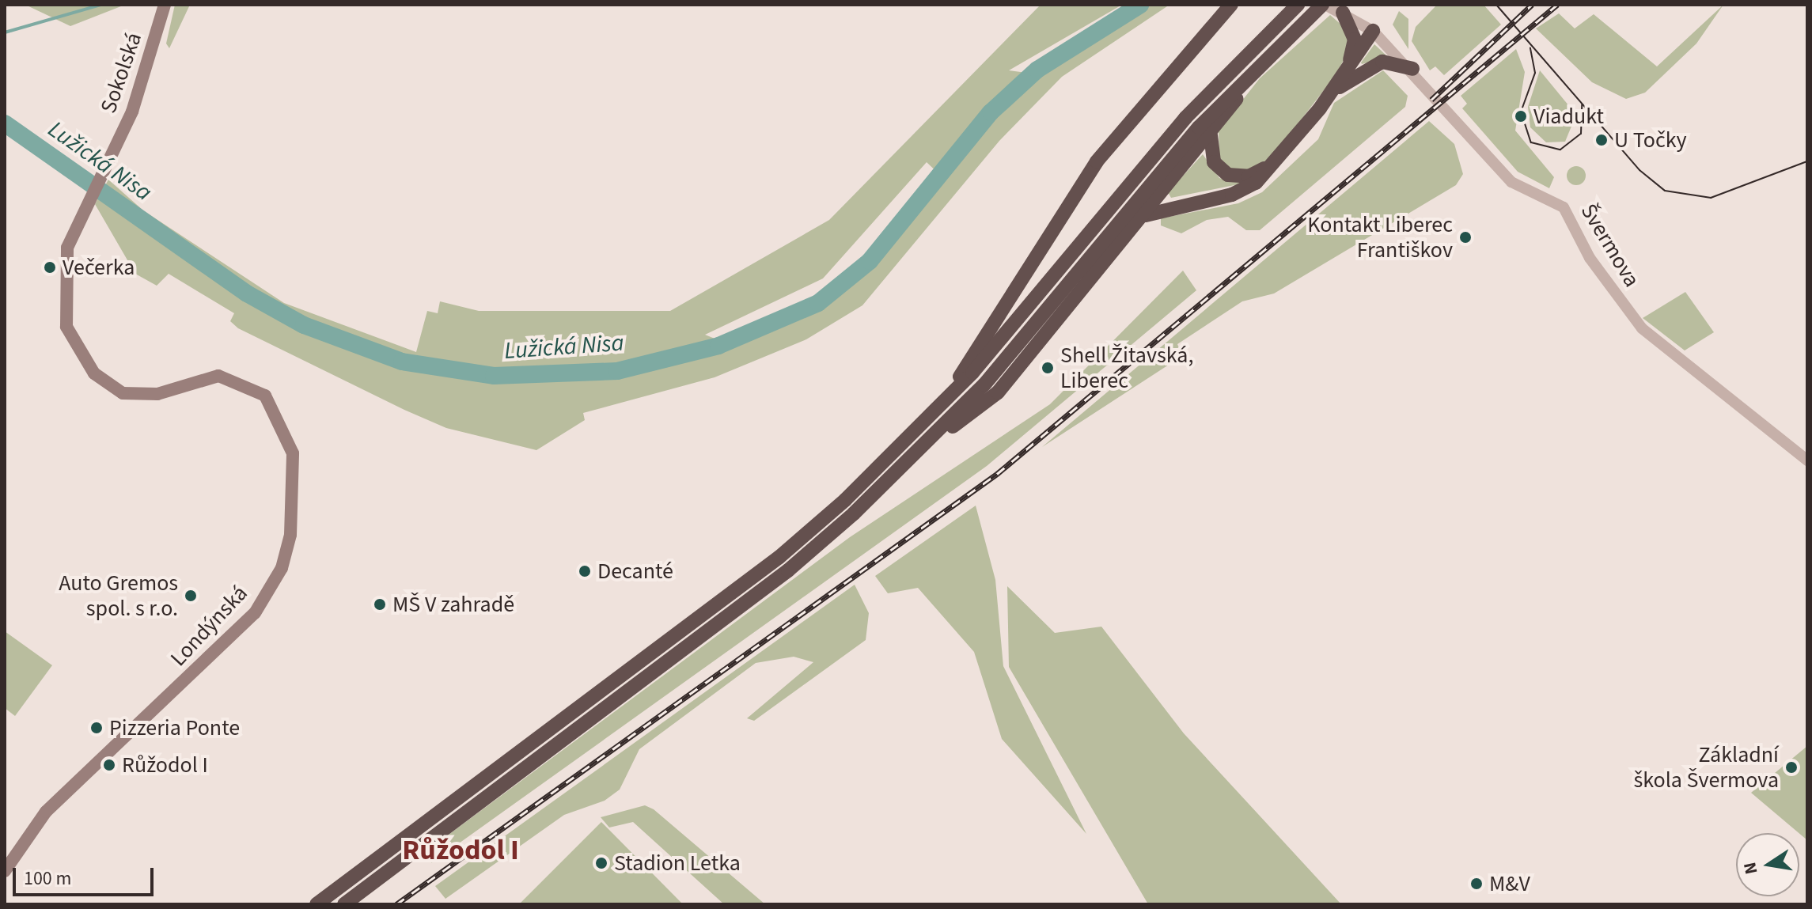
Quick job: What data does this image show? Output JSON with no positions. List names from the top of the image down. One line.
{"streets":{"main road":["Sokolská","Londýnská"],"street":["Švermova"]},"crossings":[["Sokolská","Londýnská"]],"districts":["Růžodol I"],"water":["Lužická Nisa"],"places":["Viadukt","U Točky","Kontakt Liberec Františkov","Večerka","Shell Žitavská, Liberec","Decanté","Auto Gremos spol. s r.o.","MŠ V zahradě","Pizzeria Ponte","Růžodol I","Základní škola Švermova","Stadion Letka","M&V"],"scale_bar":"100 m","north":"left"}
